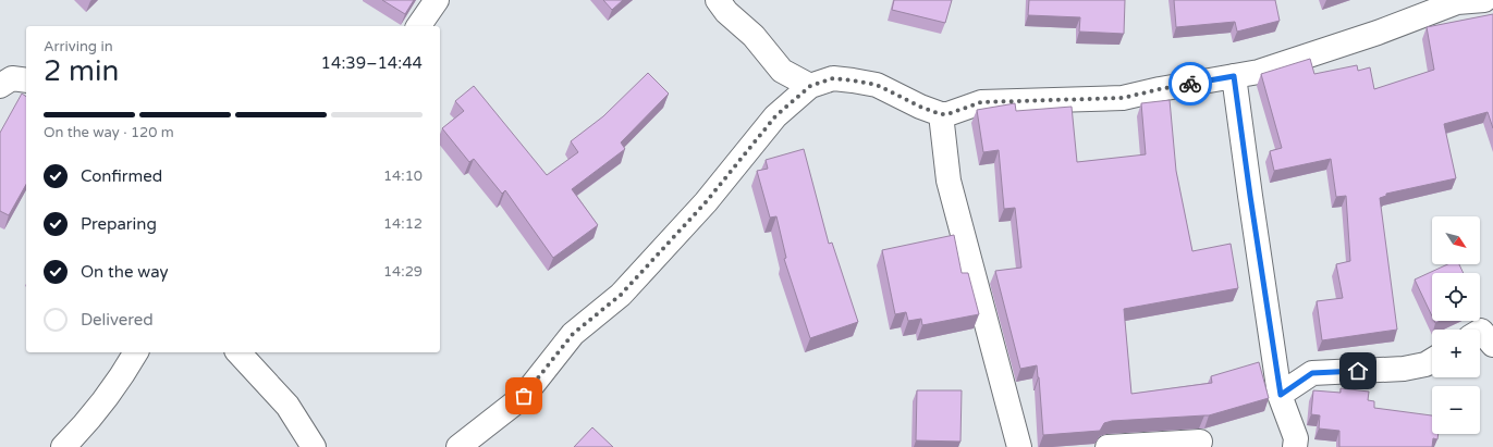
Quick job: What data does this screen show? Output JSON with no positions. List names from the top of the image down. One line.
{"north":"bottom right","page":{"heading":["2 min","Arriving in","14:39–14:44"],"bar":"On the way · 120 m","list":[["Confirmed","14:10"],["Preparing","14:12"],["On the way","14:29"],"Delivered"],"map_buttons":["+","−"]}}
